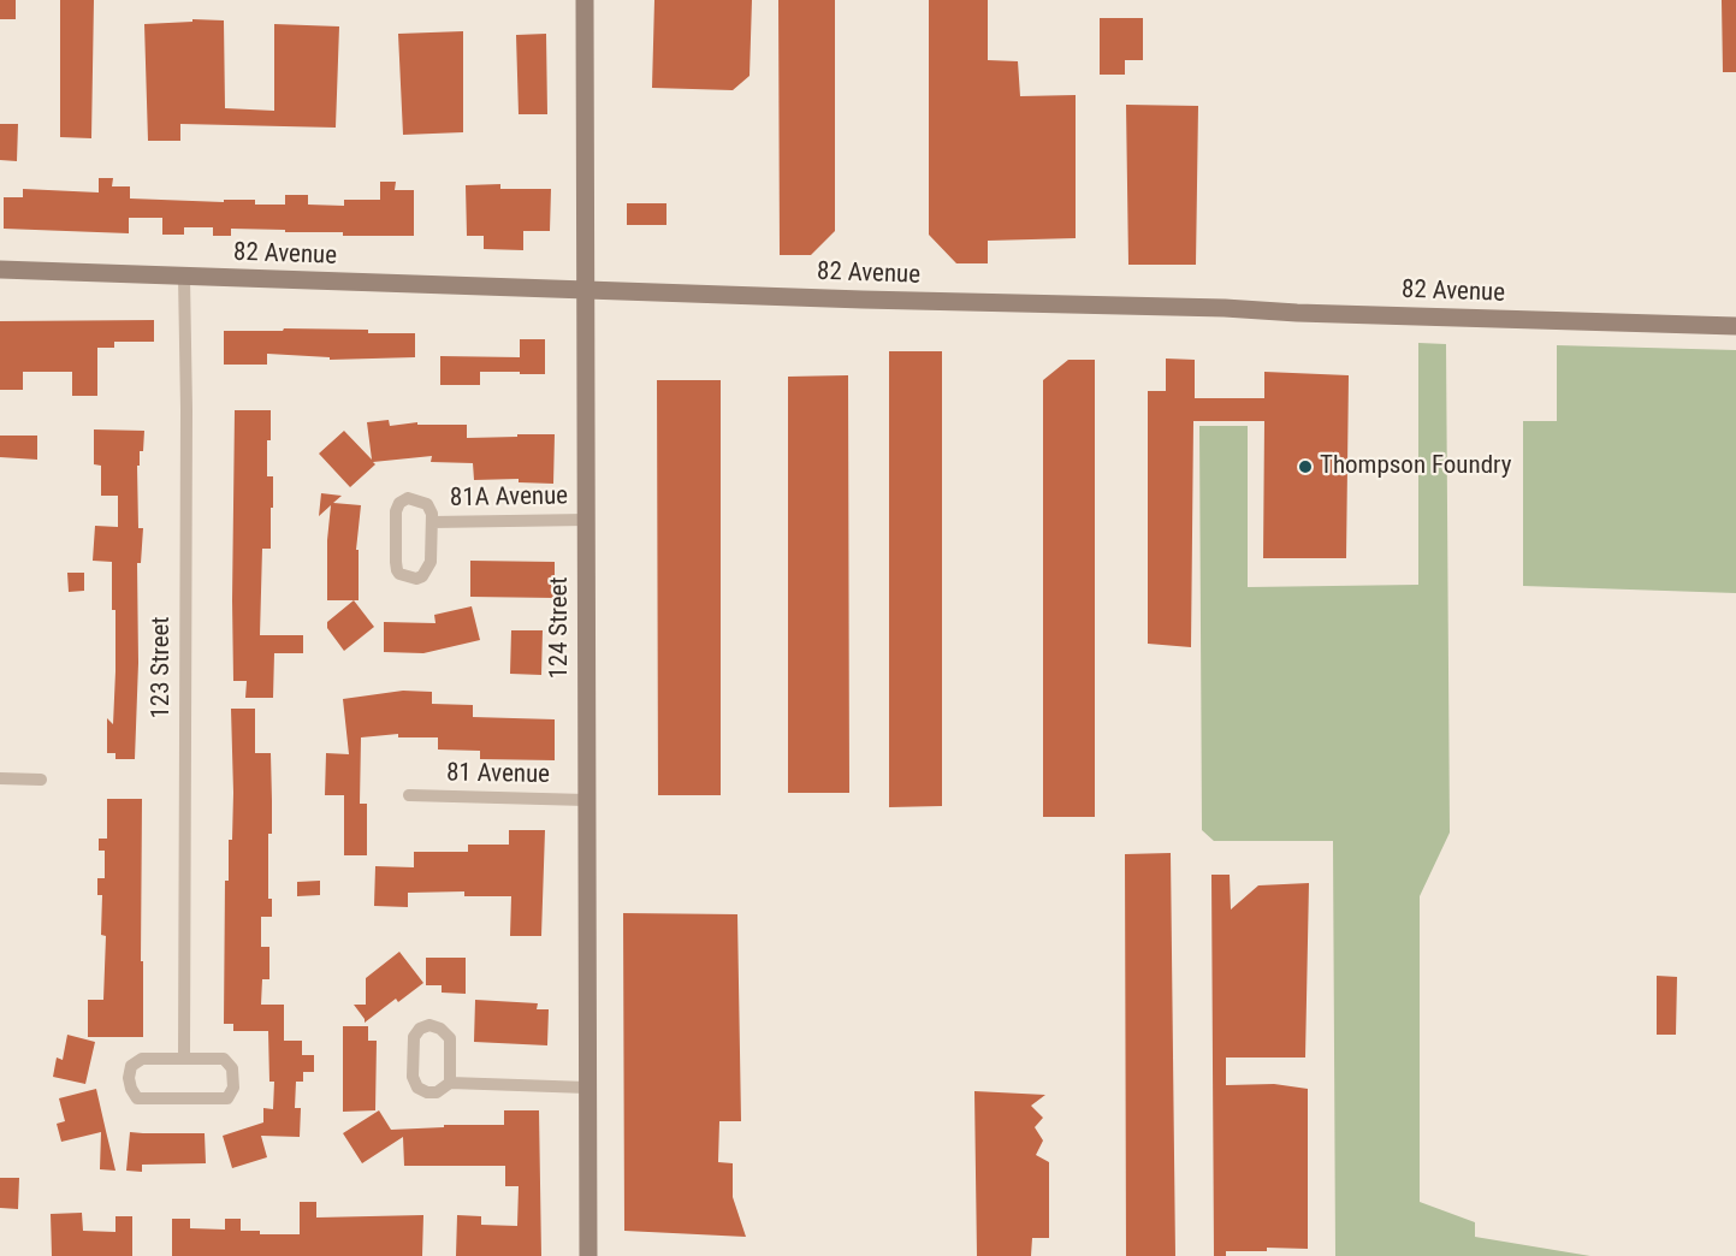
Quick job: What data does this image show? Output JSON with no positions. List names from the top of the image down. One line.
{"streets":{"street":["82 Avenue","81A Avenue","124 Street","123 Street","81 Avenue"]},"crossings":[["82 Avenue","124 Street"],["82 Avenue","123 Street"],["81A Avenue","124 Street"],["124 Street","81 Avenue"]],"places":["Thompson Foundry"]}
